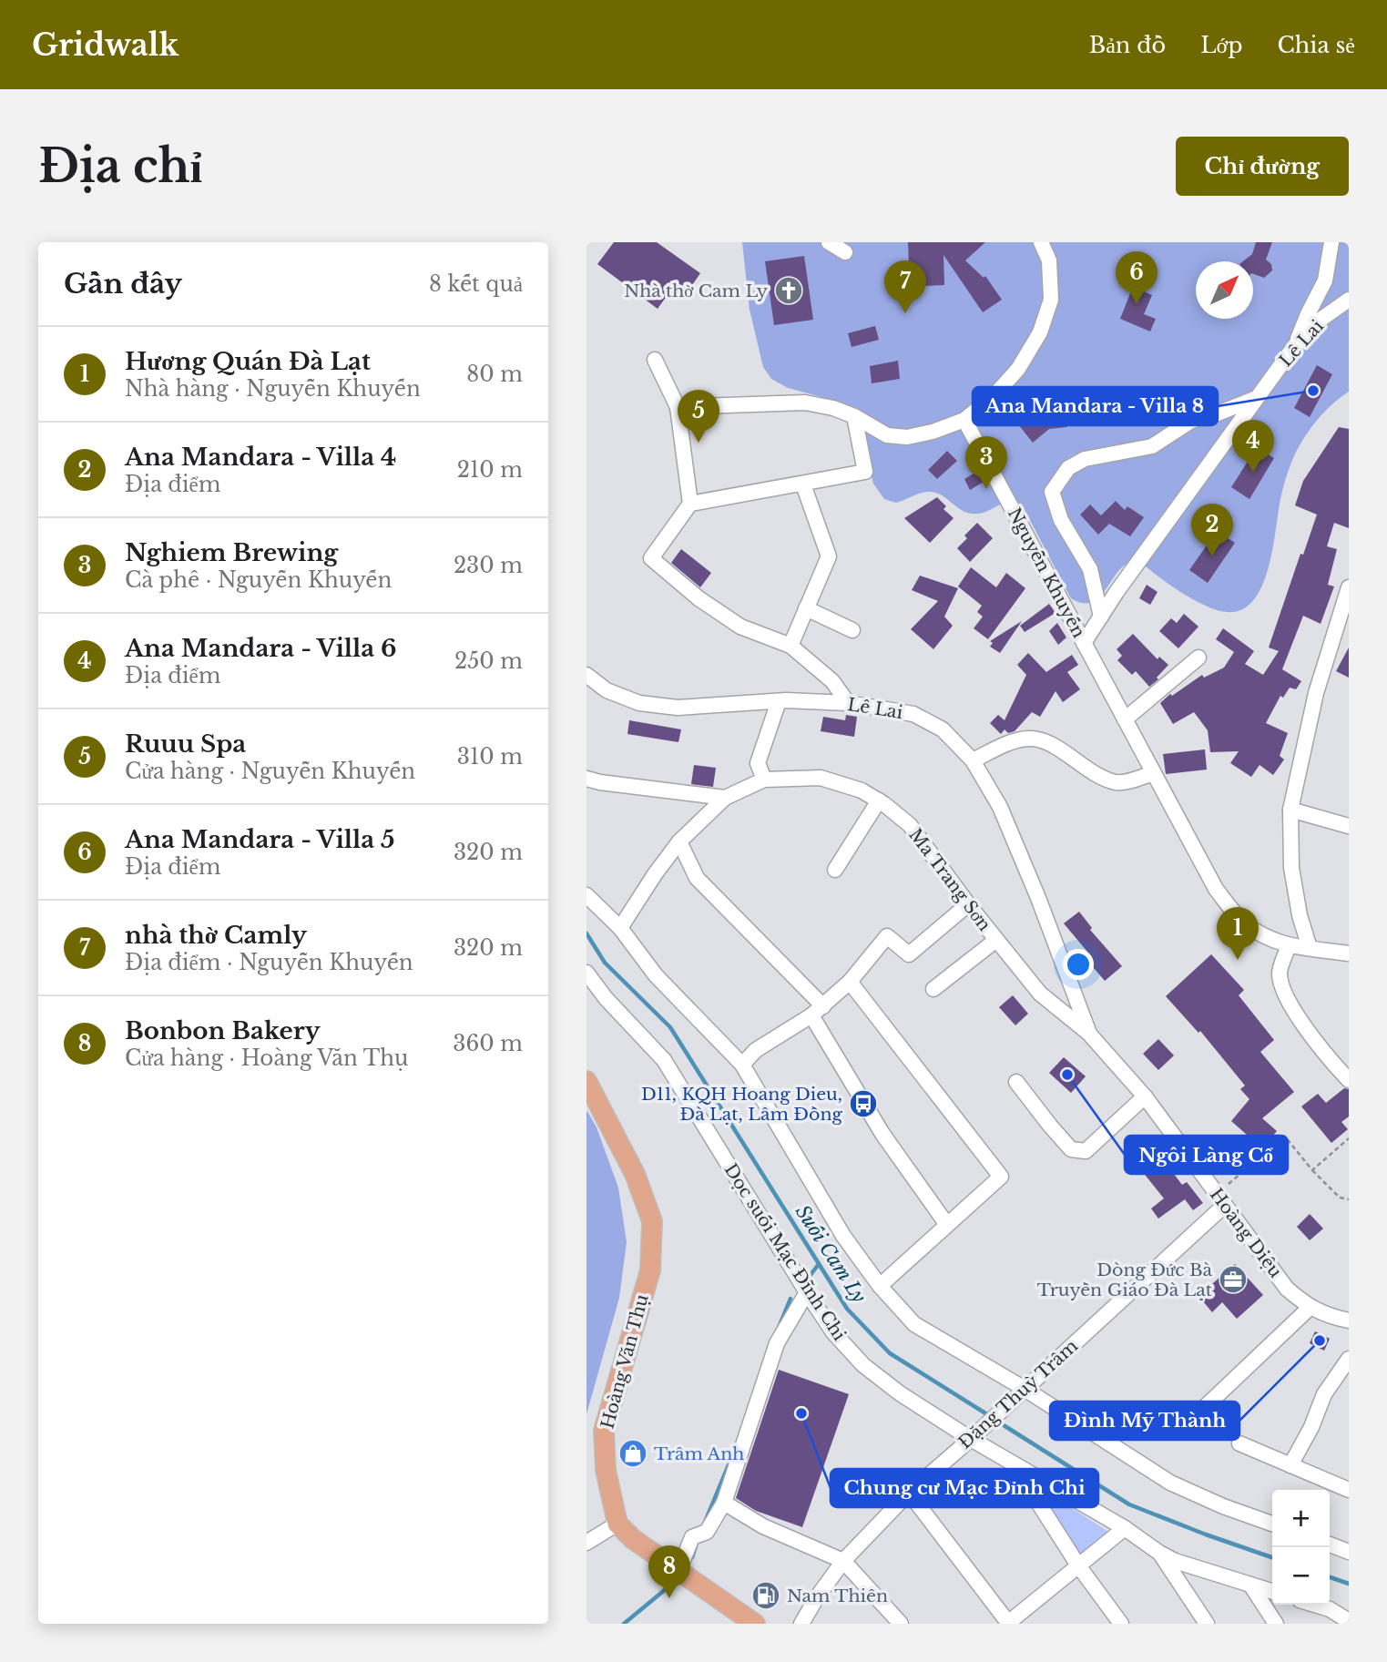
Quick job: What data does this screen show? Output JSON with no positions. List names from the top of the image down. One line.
{"streets":{"main road":["Hoàng Văn Thụ"],"street":["Lê Lai","Nguyễn Khuyến","Ma Trang Sơn","Hoàng Diệu","Dọc suối Mạc Đĩnh Chi","Đặng Thuỳ Trâm"]},"crossings":[["Lê Lai","Nguyễn Khuyến"],["Lê Lai","Ma Trang Sơn"],["Lê Lai","Hoàng Diệu"],["Ma Trang Sơn","Hoàng Diệu"],["Hoàng Diệu","Đặng Thuỳ Trâm"],["Dọc suối Mạc Đĩnh Chi","Đặng Thuỳ Trâm"]],"water":["Suối Cam Ly"],"places":{"church":["Nhà thờ Cam Ly"],"other":["Ana Mandara - Villa 8","Ngôi Làng Cổ","Đình Mỹ Thành","Chung cư Mạc Đỉnh Chi"],"bus stop":["D11, KQH Hoang Dieu, Đà Lạt, Lâm Đồng"],"office":["Dòng Đức Bà Truyền Giáo Đà Lạt"],"shop":["Trâm Anh"],"fuel station":["Nam Thiên"]},"north":"top right","page":{"header":"Gridwalk","nav":["Bản đồ","Lớp","Chia sẻ"],"buttons":"Chỉ đường","title":"Địa chỉ","heading":["Gần đây","8 kết quả"],"pins":["6","7","5","4","3","2","1","8"],"list":[{"mark":"1","name":"Hương Quán Đà Lạt","note":"Nhà hàng · Nguyễn Khuyến","value":"80 m"},{"mark":"2","name":"Ana Mandara - Villa 4","note":"Địa điểm","value":"210 m"},{"mark":"3","name":"Nghiem Brewing","note":"Cà phê · Nguyễn Khuyến","value":"230 m"},{"mark":"4","name":"Ana Mandara - Villa 6","note":"Địa điểm","value":"250 m"},{"mark":"5","name":"Ruuu Spa","note":"Cửa hàng · Nguyễn Khuyến","value":"310 m"},{"mark":"6","name":"Ana Mandara - Villa 5","note":"Địa điểm","value":"320 m"},{"mark":"7","name":"nhà thờ Camly","note":"Địa điểm · Nguyễn Khuyến","value":"320 m"},{"mark":"8","name":"Bonbon Bakery","note":"Cửa hàng · Hoàng Văn Thụ","value":"360 m"}],"map_buttons":["+","−"]}}
